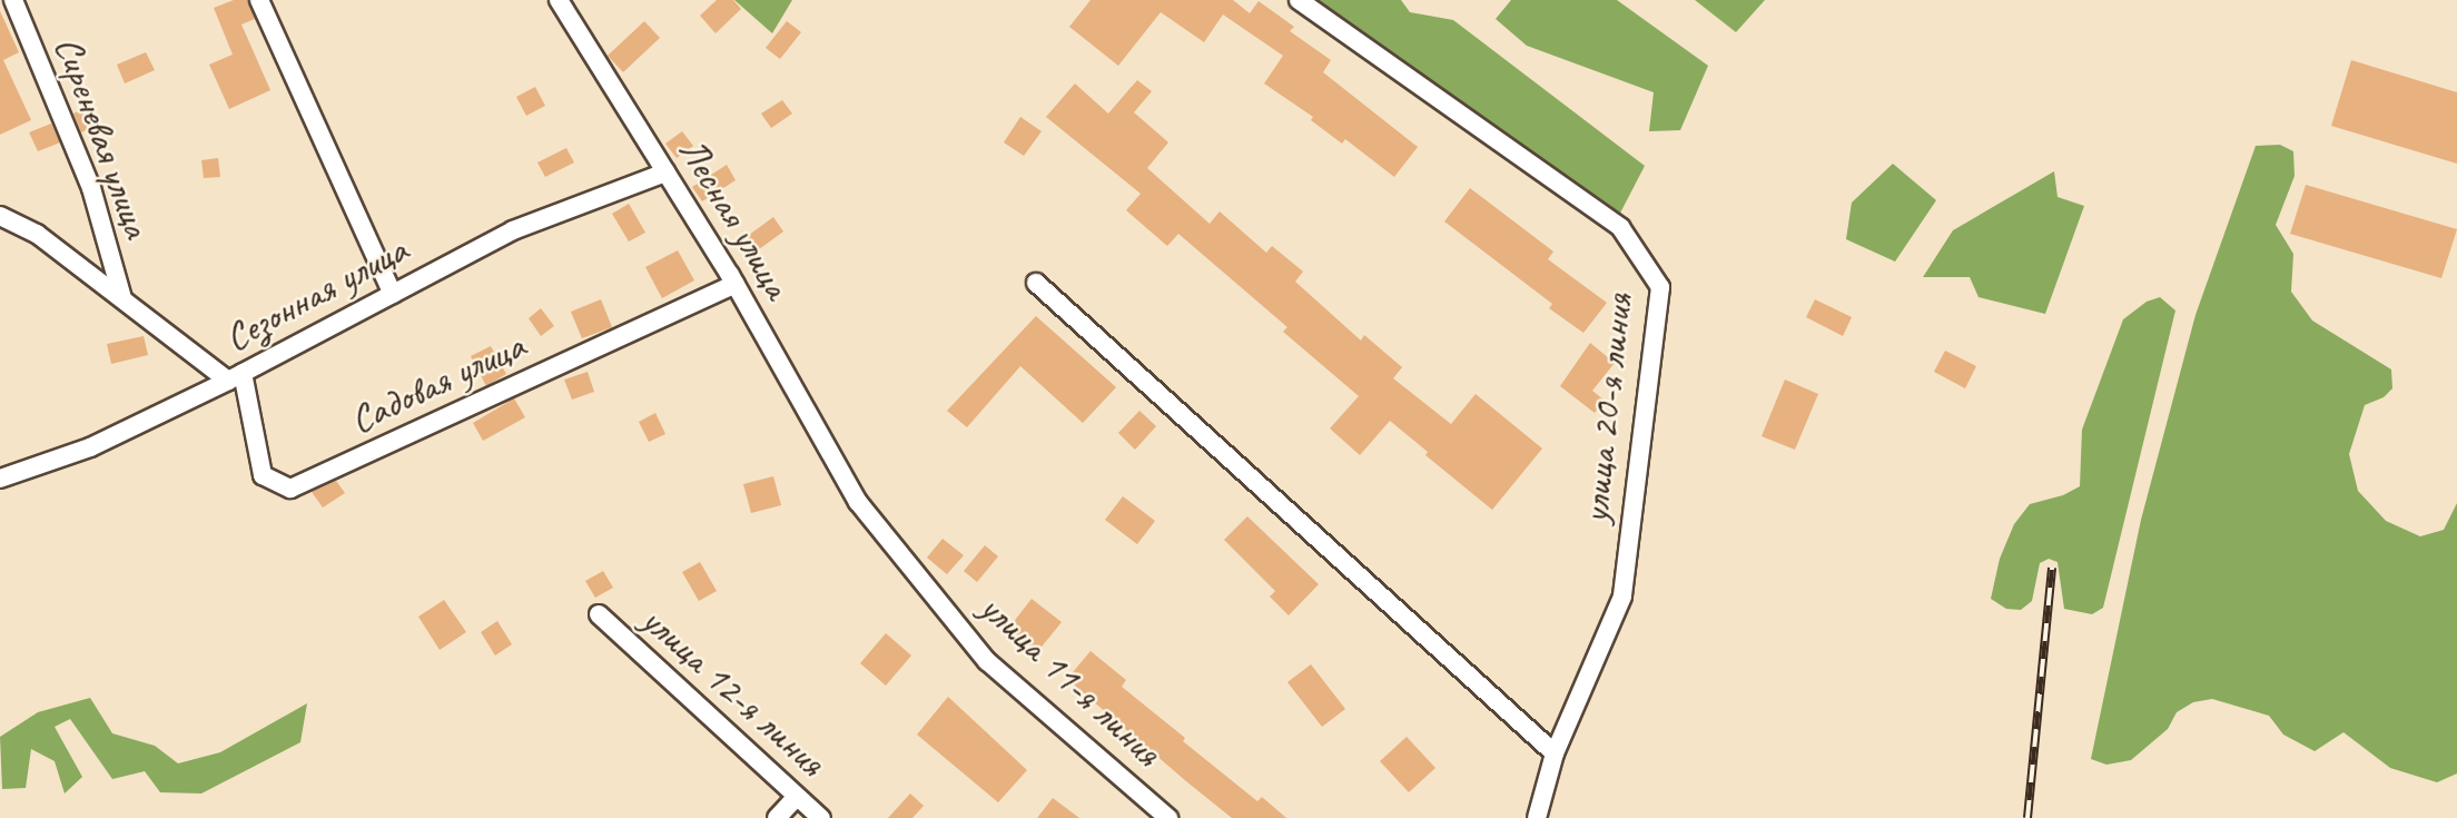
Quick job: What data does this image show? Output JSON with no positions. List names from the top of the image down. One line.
{"streets":{"street":["Сиреневая улица","Лесная улица","Сезонная улица","Садовая улица","улица 20-я линия","улица 11-я линия","улица 12-я линия"]},"crossings":[["Лесная улица","Сезонная улица"],["Лесная улица","Садовая улица"],["Лесная улица","улица 11-я линия"],["Сезонная улица","Садовая улица"]]}
